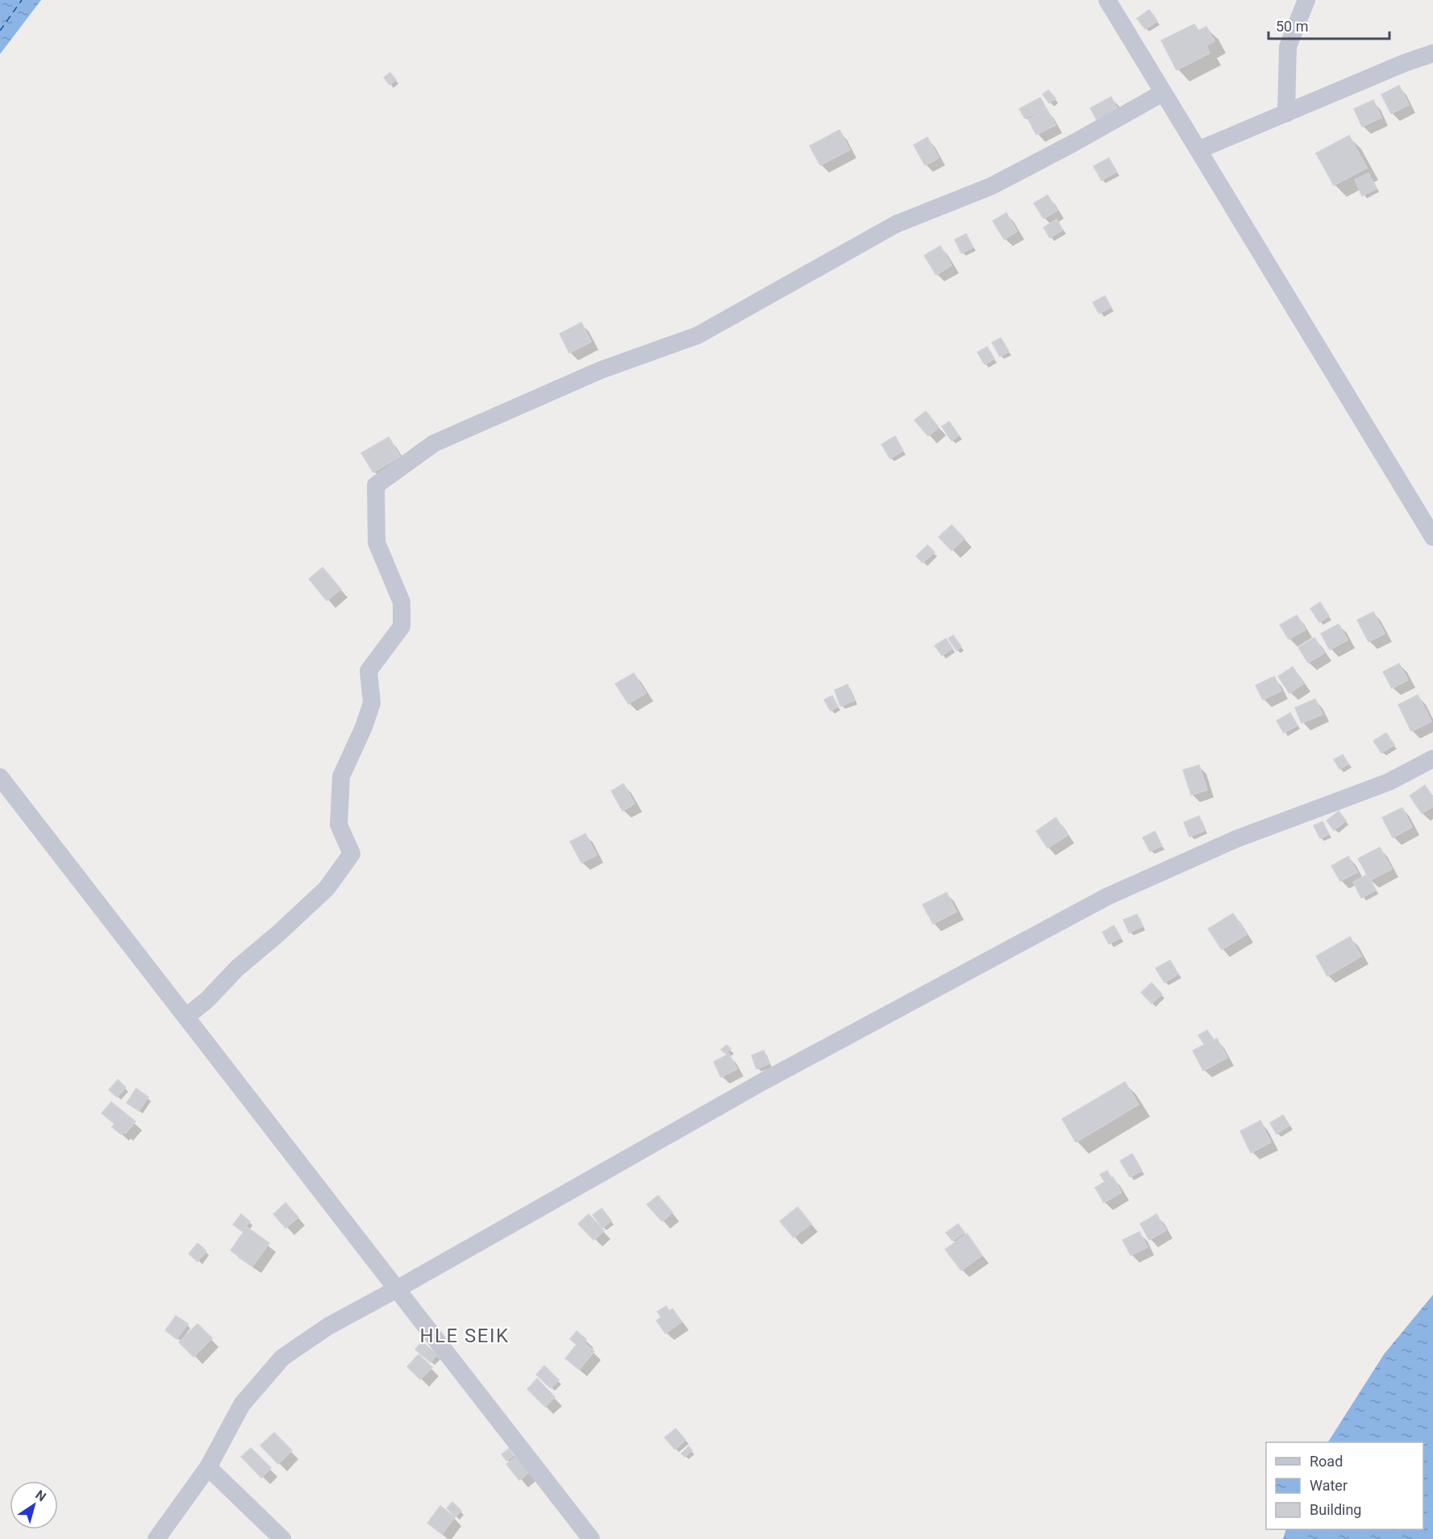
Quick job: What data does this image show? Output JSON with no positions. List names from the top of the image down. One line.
{"districts":["HLE SEIK"],"legend":["Road","Water","Building"],"scale_bar":"50 m","north":"top right"}
